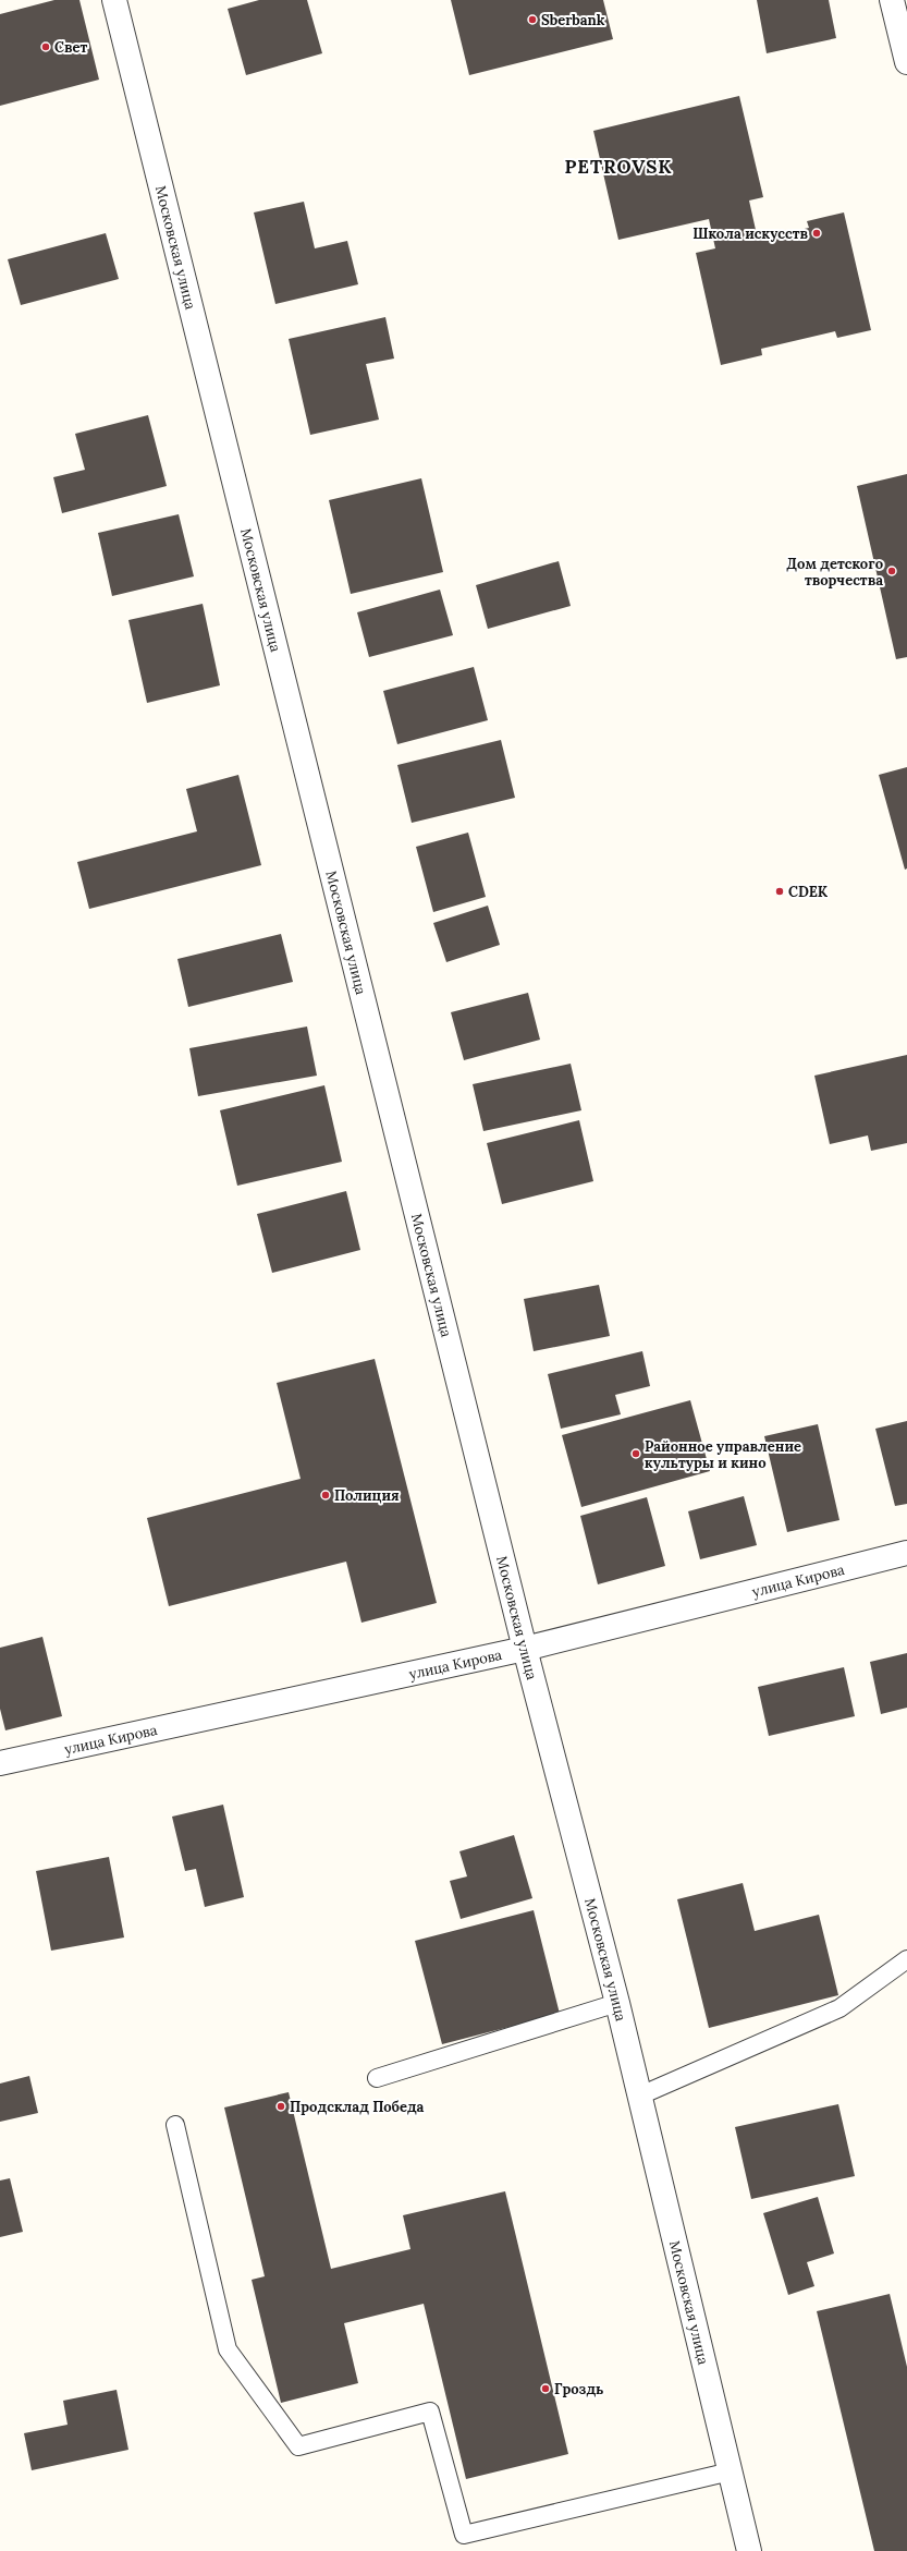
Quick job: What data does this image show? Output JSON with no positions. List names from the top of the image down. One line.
{"streets":{"street":["Московская улица","улица Кирова"]},"crossings":[["Московская улица","улица Кирова"]],"districts":["PETROVSK"],"places":["Sberbank","Свет","Школа искусств","Дом детского творчества","CDEK","Районное управление культуры и кино","Полиция","Продсклад Победа","Гроздь"]}
